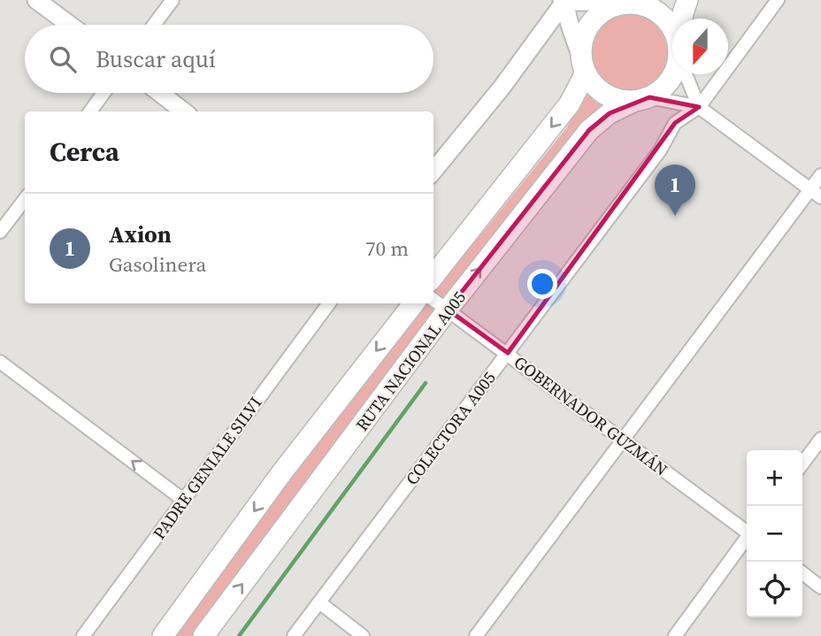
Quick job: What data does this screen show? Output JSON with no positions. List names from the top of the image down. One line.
{"streets":{"highway":["RUTA NACIONAL A005"],"street":["GOBERNADOR GUZMÁN","COLECTORA A005","PADRE GENIALE SILVI"]},"crossings":[["RUTA NACIONAL A005","GOBERNADOR GUZMÁN"],["GOBERNADOR GUZMÁN","COLECTORA A005"]],"north":"bottom","page":{"search":"Buscar aquí","heading":"Cerca","pins":"1","list":[{"mark":"1","name":"Axion","note":"Gasolinera","value":"70 m"}],"map_buttons":["+","−"]}}
